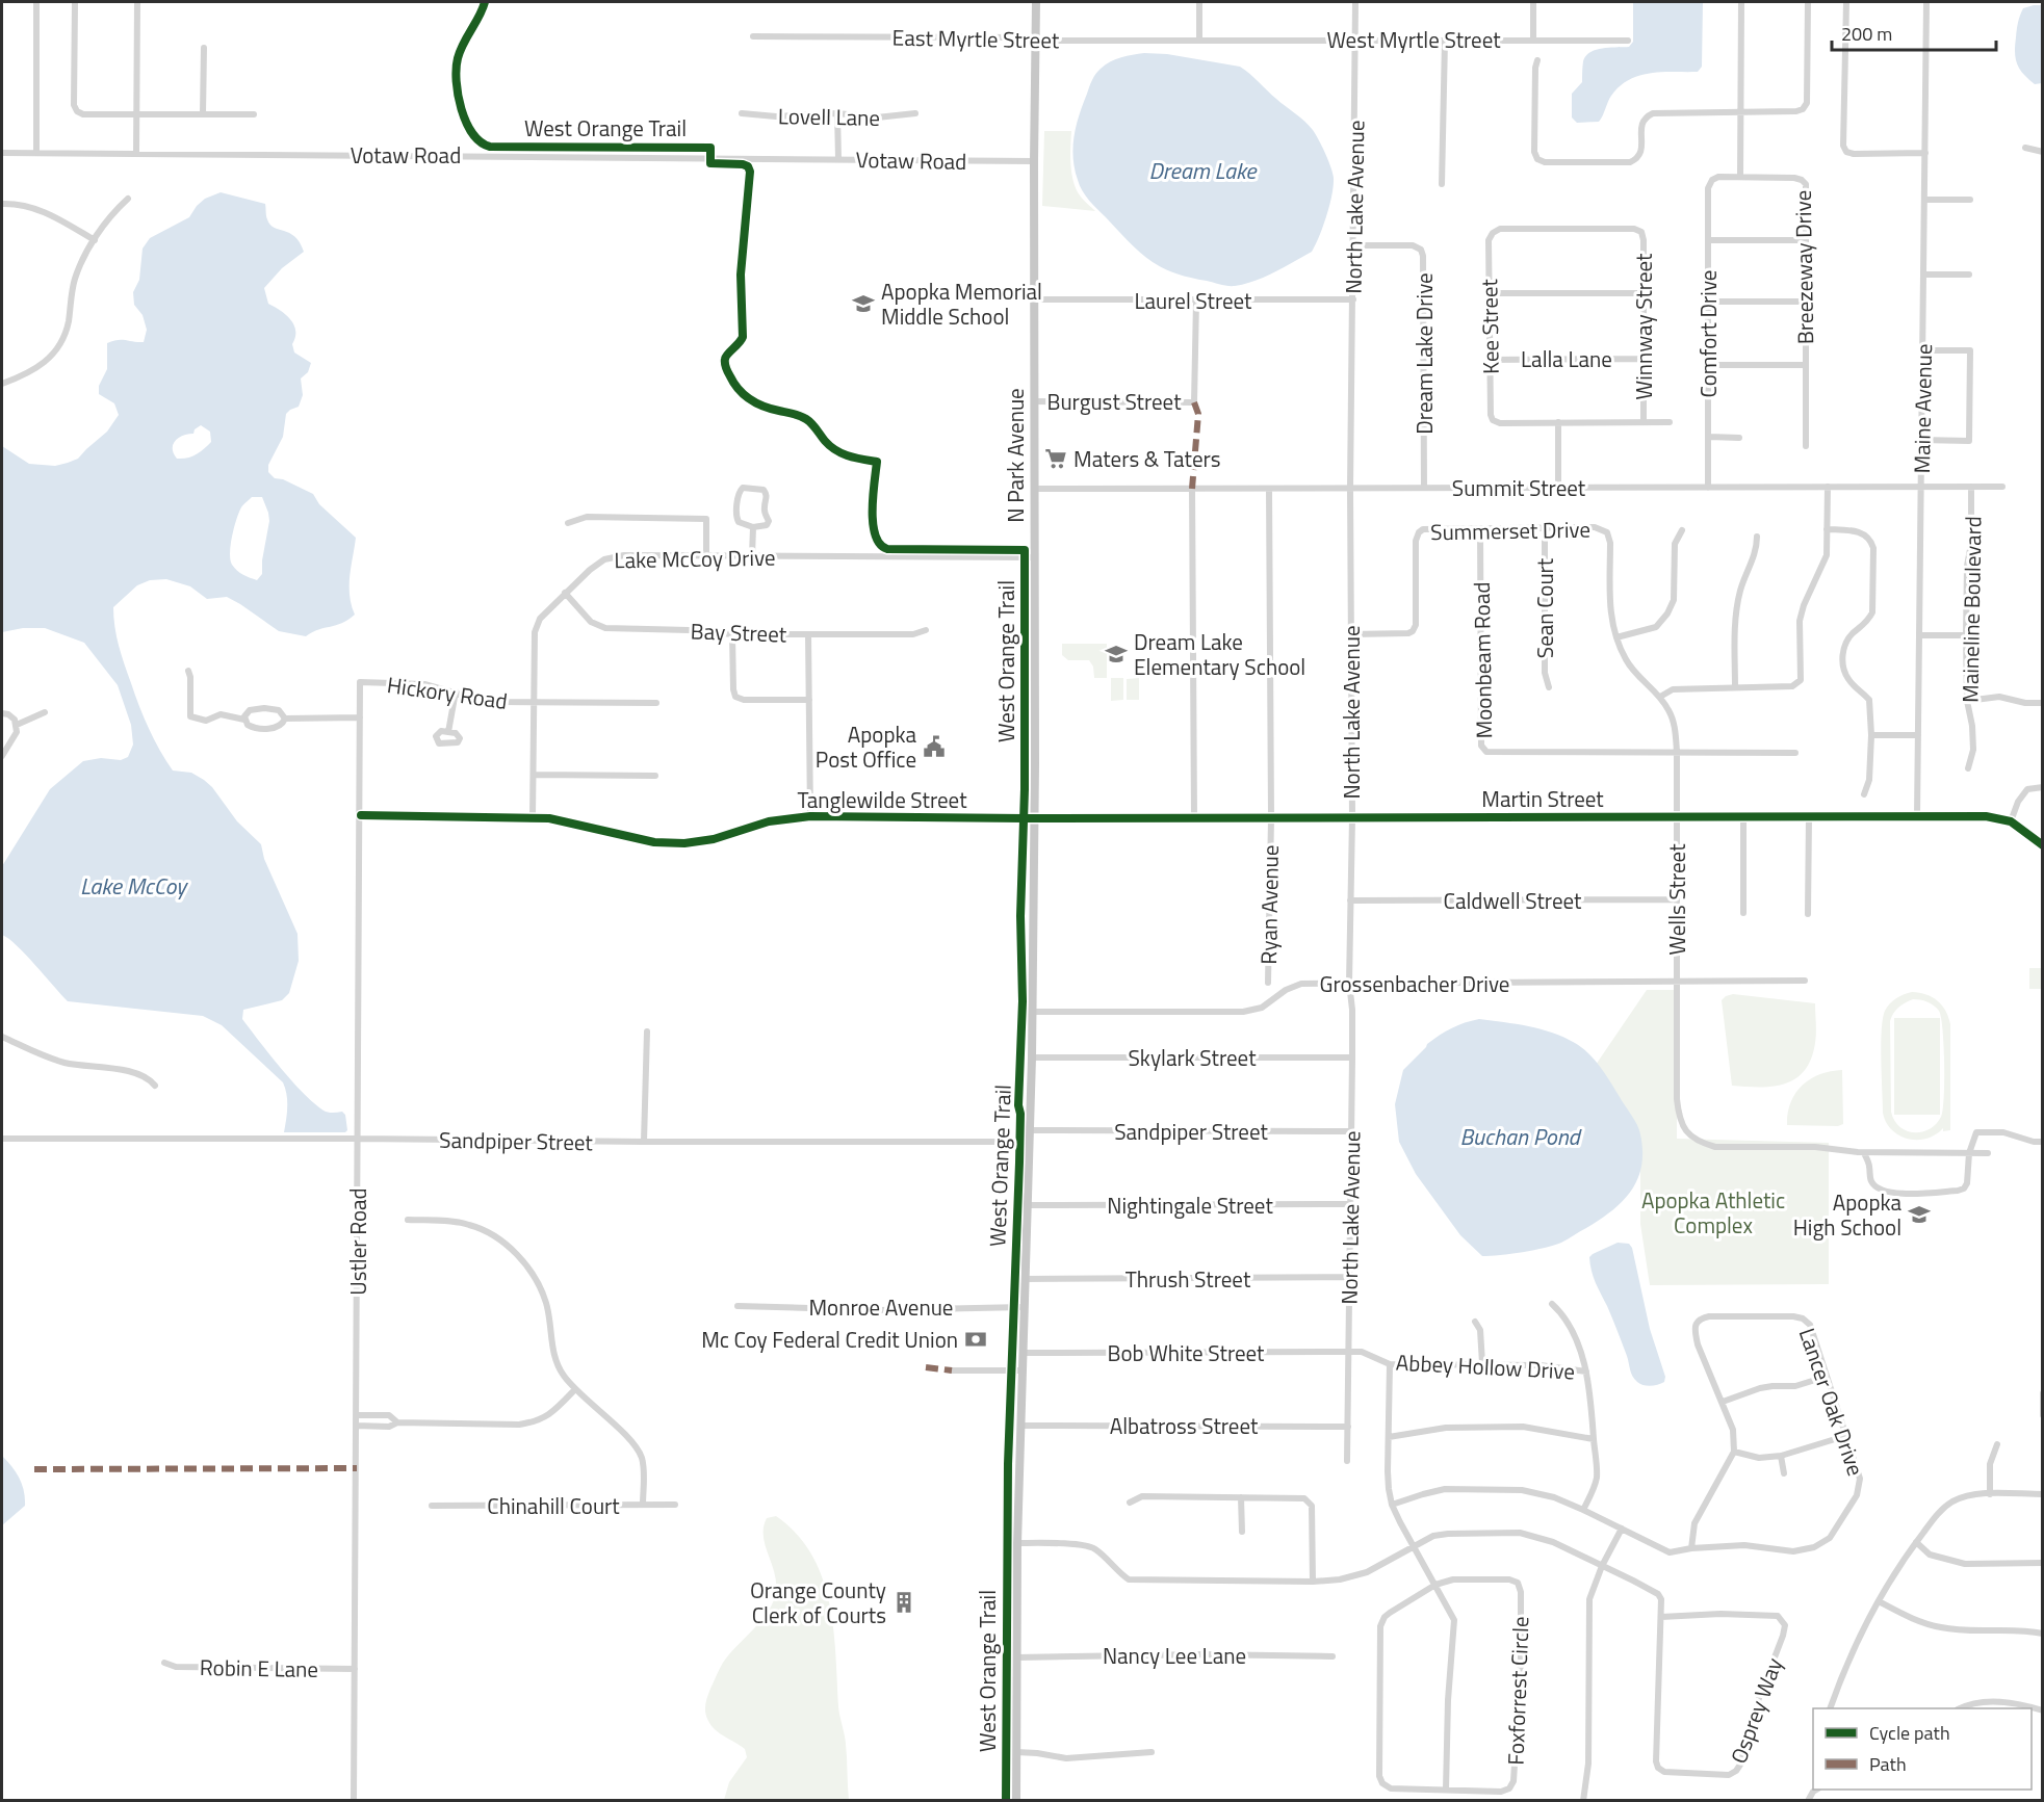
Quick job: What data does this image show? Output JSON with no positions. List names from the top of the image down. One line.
{"streets":{"main road":["N Park Avenue"],"street":["East Myrtle Street","West Myrtle Street","Lovell Lane","Votaw Road","North Lake Avenue","Breezeway Drive","Laurel Street","Kee Street","Winnway Street","Comfort Drive","Dream Lake Drive","Lalla Lane","Burgust Street","Maine Avenue","Summit Street","Summerset Drive","Lake McCoy Drive","Sean Court","Maineline Boulevard","Bay Street","Moonbeam Road","Hickory Road","Martin Street","Tanglewilde Street","Wells Street","Caldwell Street","Ryan Avenue","Grossenbacher Drive","Skylark Street","Sandpiper Street","Nightingale Street","Ustler Road","Thrush Street","Monroe Avenue","Bob White Street","Abbey Hollow Drive","Lancer Oak Drive","Albatross Street","Chinahill Court","Nancy Lee Lane","Robin E Lane","Foxforrest Circle","Osprey Way"],"cycle path":["West Orange Trail"]},"crossings":[["East Myrtle Street","West Myrtle Street"],["East Myrtle Street","N Park Avenue"],["West Myrtle Street","North Lake Avenue"],["Votaw Road","N Park Avenue"],["North Lake Avenue","Laurel Street"],["North Lake Avenue","Dream Lake Drive"],["North Lake Avenue","Summit Street"],["North Lake Avenue","Summerset Drive"],["North Lake Avenue","Martin Street"],["North Lake Avenue","Caldwell Street"],["North Lake Avenue","Grossenbacher Drive"],["North Lake Avenue","Skylark Street"],["North Lake Avenue","Sandpiper Street"],["North Lake Avenue","Nightingale Street"],["North Lake Avenue","Thrush Street"],["North Lake Avenue","Bob White Street"],["North Lake Avenue","Abbey Hollow Drive"],["North Lake Avenue","Albatross Street"],["Breezeway Drive","Comfort Drive"],["Laurel Street","Burgust Street"],["Laurel Street","N Park Avenue"],["Kee Street","Winnway Street"],["Kee Street","Lalla Lane"],["Winnway Street","Lalla Lane"],["Comfort Drive","Summit Street"],["Dream Lake Drive","Summit Street"],["Burgust Street","N Park Avenue"],["Maine Avenue","Summit Street"],["Maine Avenue","Martin Street"],["N Park Avenue","Summit Street"],["N Park Avenue","Lake McCoy Drive"],["N Park Avenue","Martin Street"],["N Park Avenue","Tanglewilde Street"],["N Park Avenue","Grossenbacher Drive"],["N Park Avenue","Skylark Street"],["N Park Avenue","Sandpiper Street"],["N Park Avenue","Nightingale Street"],["N Park Avenue","Thrush Street"],["N Park Avenue","Monroe Avenue"],["N Park Avenue","Bob White Street"],["N Park Avenue","Albatross Street"],["N Park Avenue","Nancy Lee Lane"],["Summit Street","Maineline Boulevard"],["Summit Street","Ryan Avenue"],["Summerset Drive","Sean Court"],["Summerset Drive","Moonbeam Road"],["Summerset Drive","Martin Street"],["Summerset Drive","Wells Street"],["Lake McCoy Drive","Bay Street"],["Lake McCoy Drive","Hickory Road"],["Lake McCoy Drive","Tanglewilde Street"],["Hickory Road","Ustler Road"],["Martin Street","Tanglewilde Street"],["Martin Street","Wells Street"],["Martin Street","Ryan Avenue"],["Tanglewilde Street","Ustler Road"],["Wells Street","Caldwell Street"],["Wells Street","Grossenbacher Drive"],["Sandpiper Street","Ustler Road"],["Ustler Road","Robin E Lane"],["Bob White Street","Abbey Hollow Drive"]],"water":["Dream Lake","Lake McCoy","Buchan Pond"],"parks":["Apopka Athletic Complex"],"places":{"school or university":["Apopka Memorial Middle School","Dream Lake Elementary School","Apopka High School"],"supermarket":["Maters & Taters"],"public building":["Apopka Post Office"],"bank":["Mc Coy Federal Credit Union"],"building":["Orange County Clerk of Courts"]},"legend":["Cycle path","Path"],"scale_bar":"200 m"}
